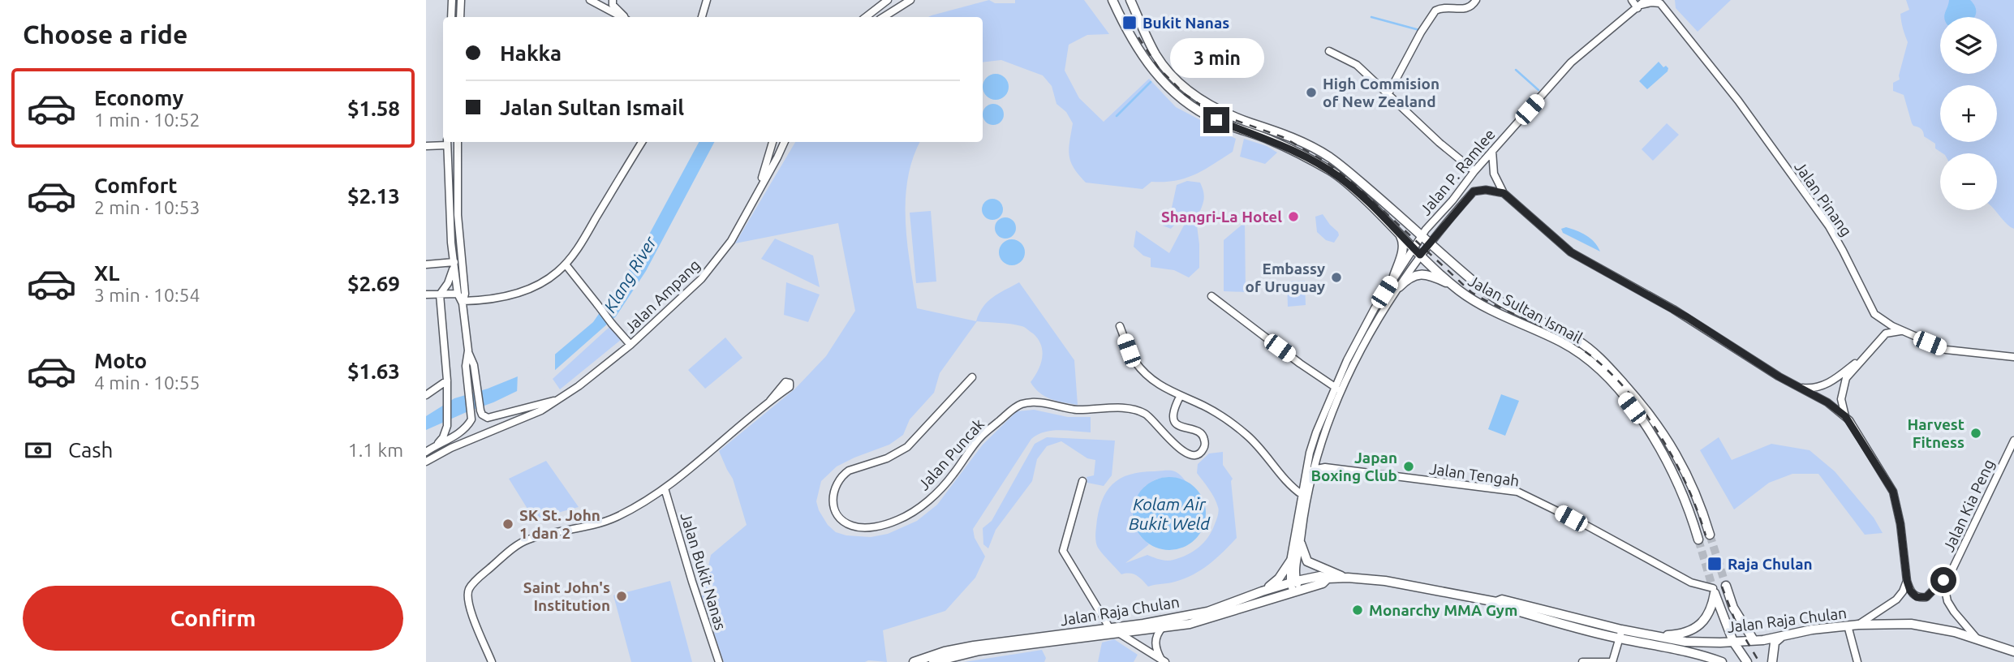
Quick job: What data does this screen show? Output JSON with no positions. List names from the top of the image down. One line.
{"streets":{"main road":["Jalan Sultan Ismail","Jalan Raja Chulan"],"street":["Jalan P. Ramlee","Jalan Pinang","Jalan Ampang","Jalan Puncak","Jalan Tengah","Jalan Kia Peng","Jalan Bukit Nanas"]},"crossings":[["Jalan P. Ramlee","Jalan Pinang"],["Jalan P. Ramlee","Jalan Sultan Ismail"],["Jalan P. Ramlee","Jalan Tengah"],["Jalan P. Ramlee","Jalan Raja Chulan"],["Jalan Kia Peng","Jalan Raja Chulan"]],"water":["Klang River","Kolam Air Bukit Weld"],"places":{"transit":["Bukit Nanas","Raja Chulan"],"other":["High Commision of New Zealand","Shangri-La Hotel","Embassy of Uruguay","Harvest Fitness","Japan Boxing Club","SK St. John 1 dan 2","Saint John's Institution","Monarchy MMA Gym"]},"page":{"heading":"Choose a ride","map_buttons":["+","−"],"banner":["Hakka","Jalan Sultan Ismail"],"bubble":"3 min","list":[{"name":"Economy","note":"1 min · 10:52","value":"$1.58"},{"name":"Comfort","note":"2 min · 10:53","value":"$2.13"},{"name":"XL","note":"3 min · 10:54","value":"$2.69"},{"name":"Moto","note":"4 min · 10:55","value":"$1.63"}],"pay":["Cash","1.1 km"],"buttons":"Confirm"}}
